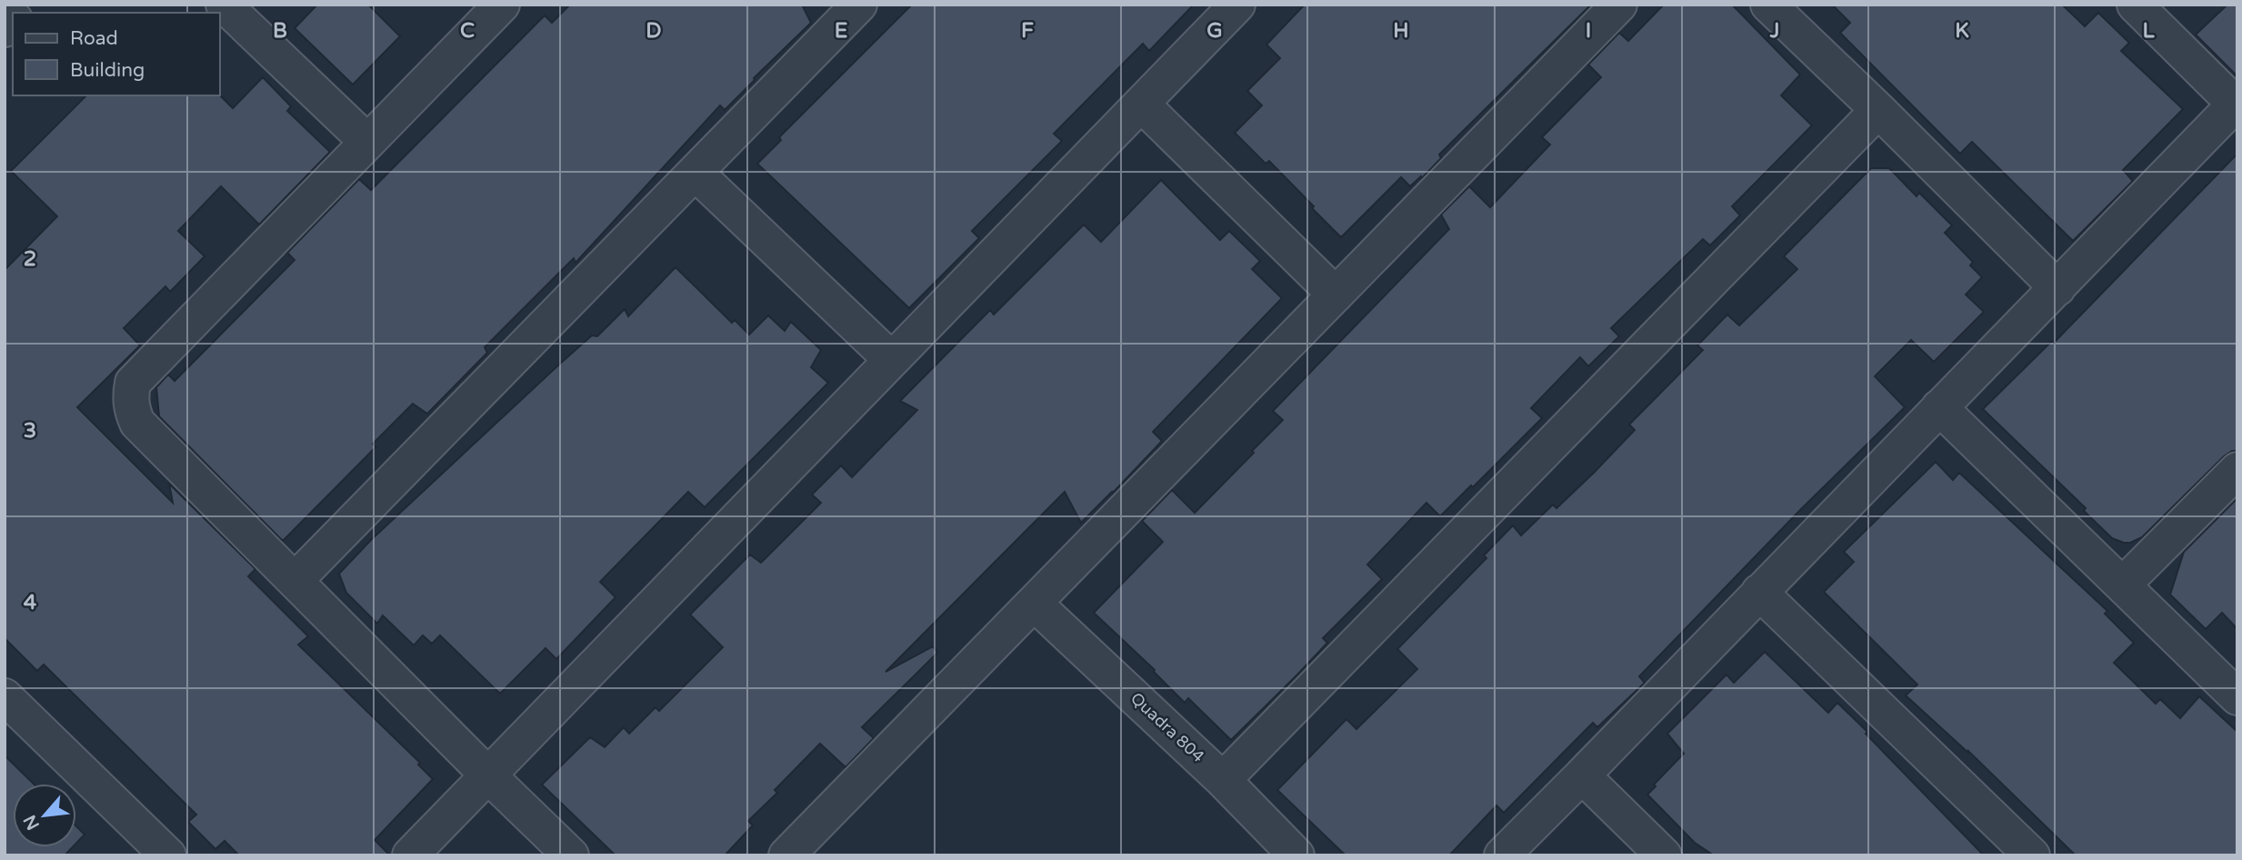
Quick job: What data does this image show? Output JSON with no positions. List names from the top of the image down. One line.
{"streets":{"street":["Quadra 804"]},"legend":["Road","Building"],"north":"bottom left","grid":{"columns":["B","C","D","E","F","G","H","I","J","K","L"],"rows":["2","3","4"]}}
